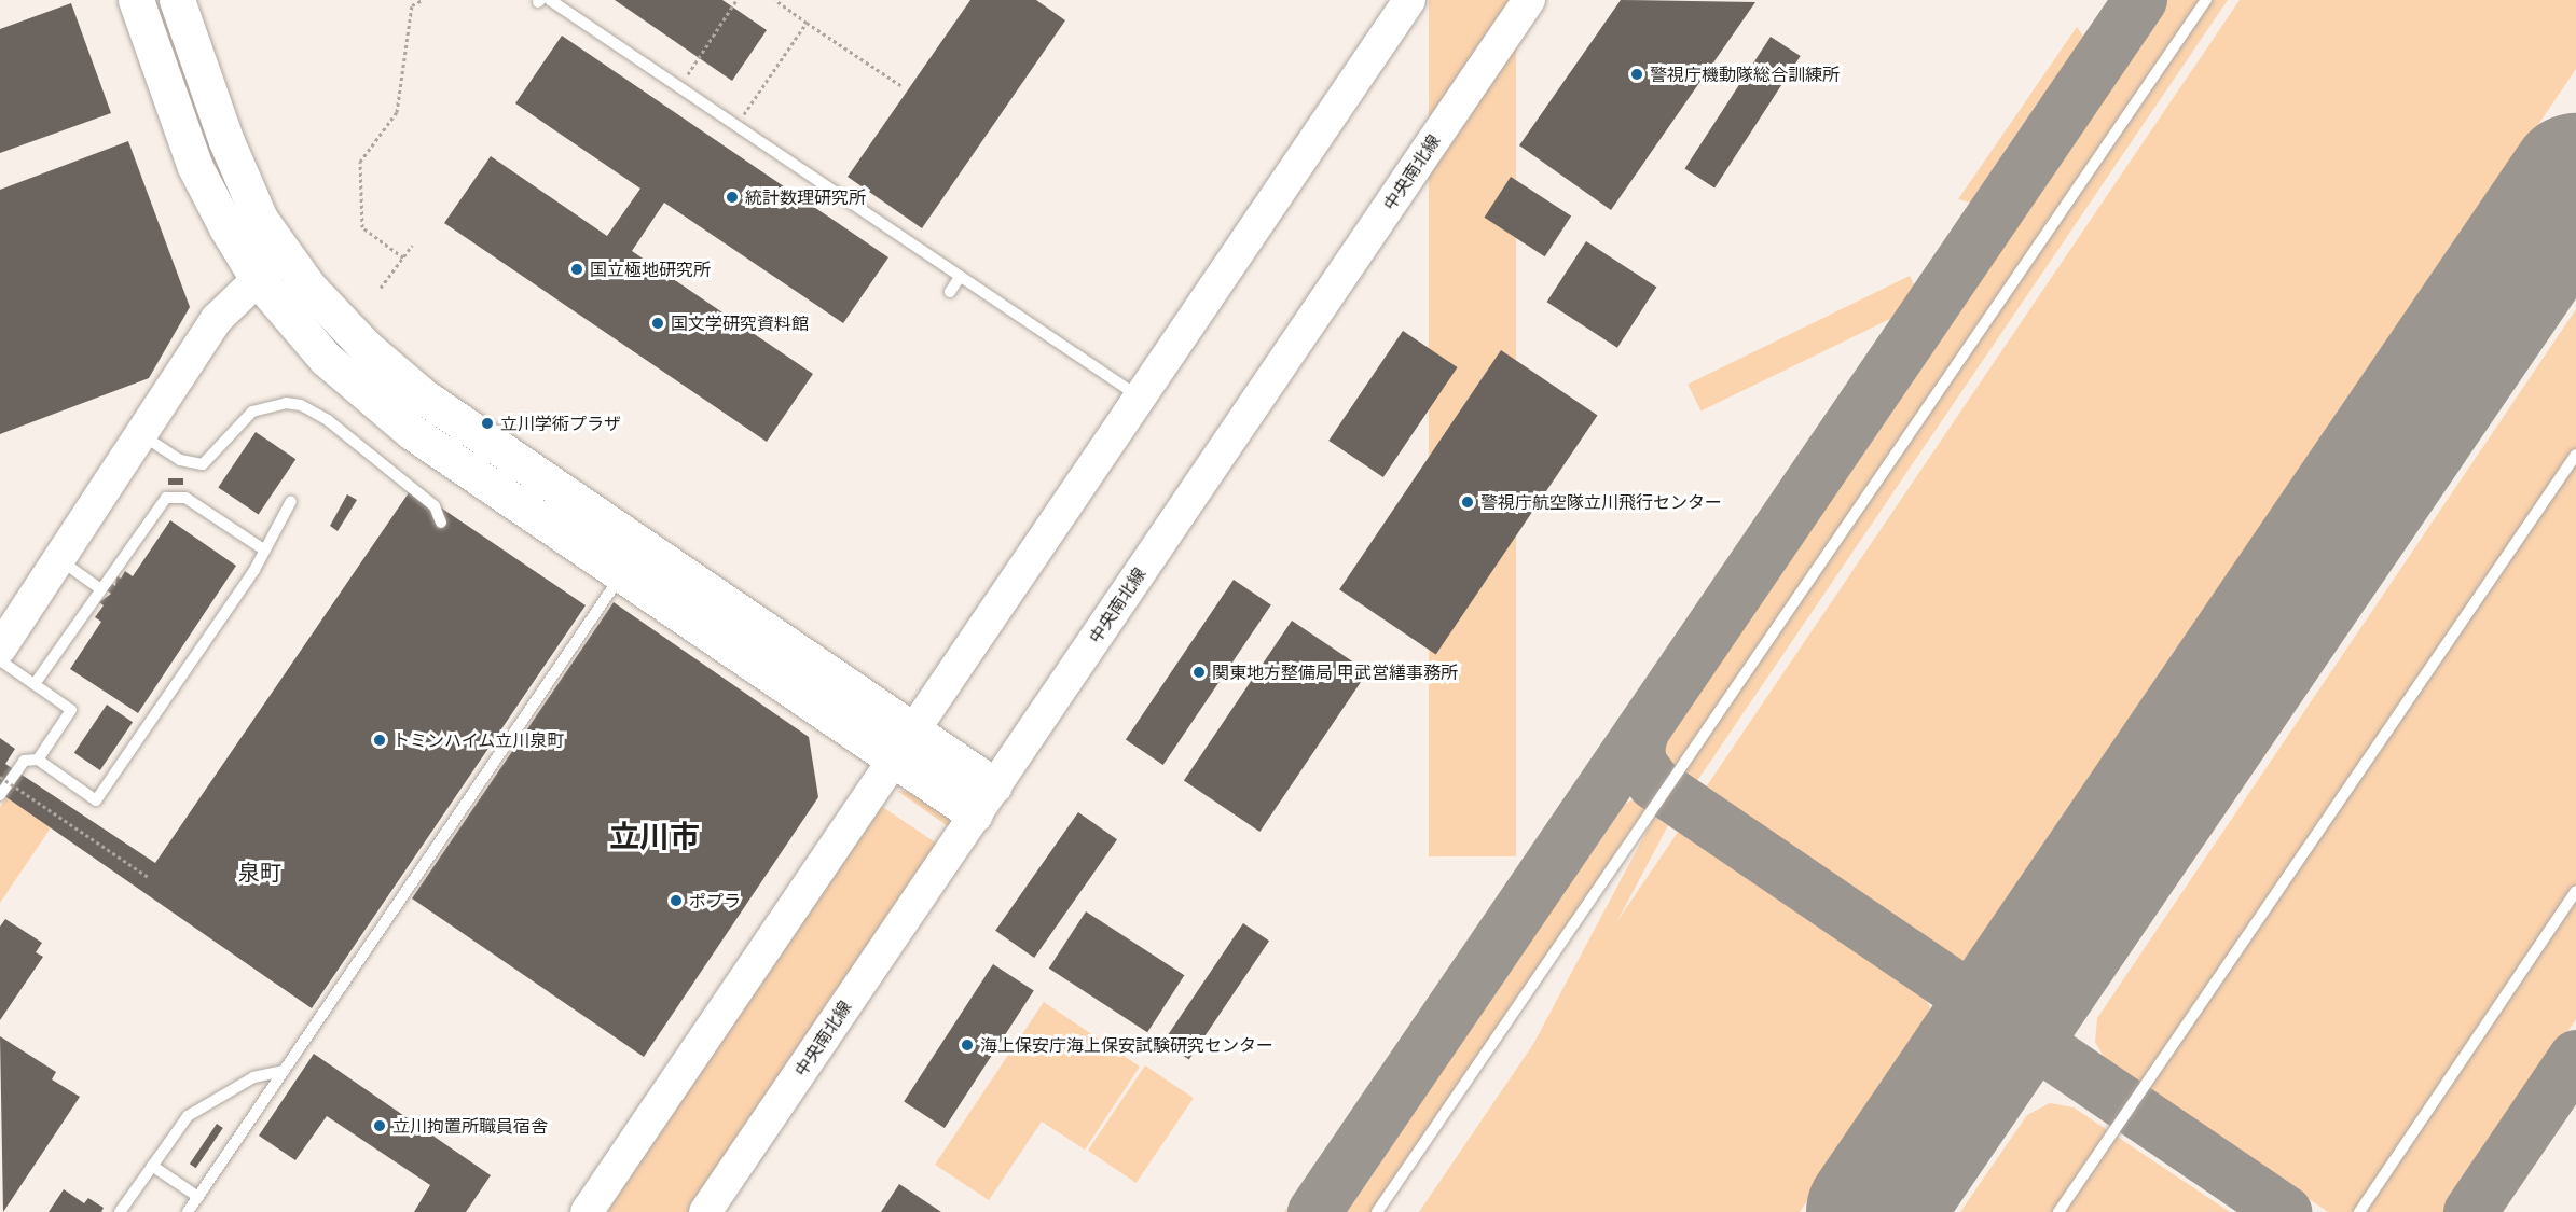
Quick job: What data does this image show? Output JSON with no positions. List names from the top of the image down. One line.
{"streets":{"main road":["中央南北線"]},"districts":["立川市","泉町"],"places":["警視庁機動隊総合訓練所","統計数理研究所","国立極地研究所","国文学研究資料館","立川学術プラザ","警視庁航空隊立川飛行センター","関東地方整備局 甲武営繕事務所","トミンハイム立川泉町","ポプラ","海上保安庁海上保安試験研究センター","立川拘置所職員宿舎"]}
